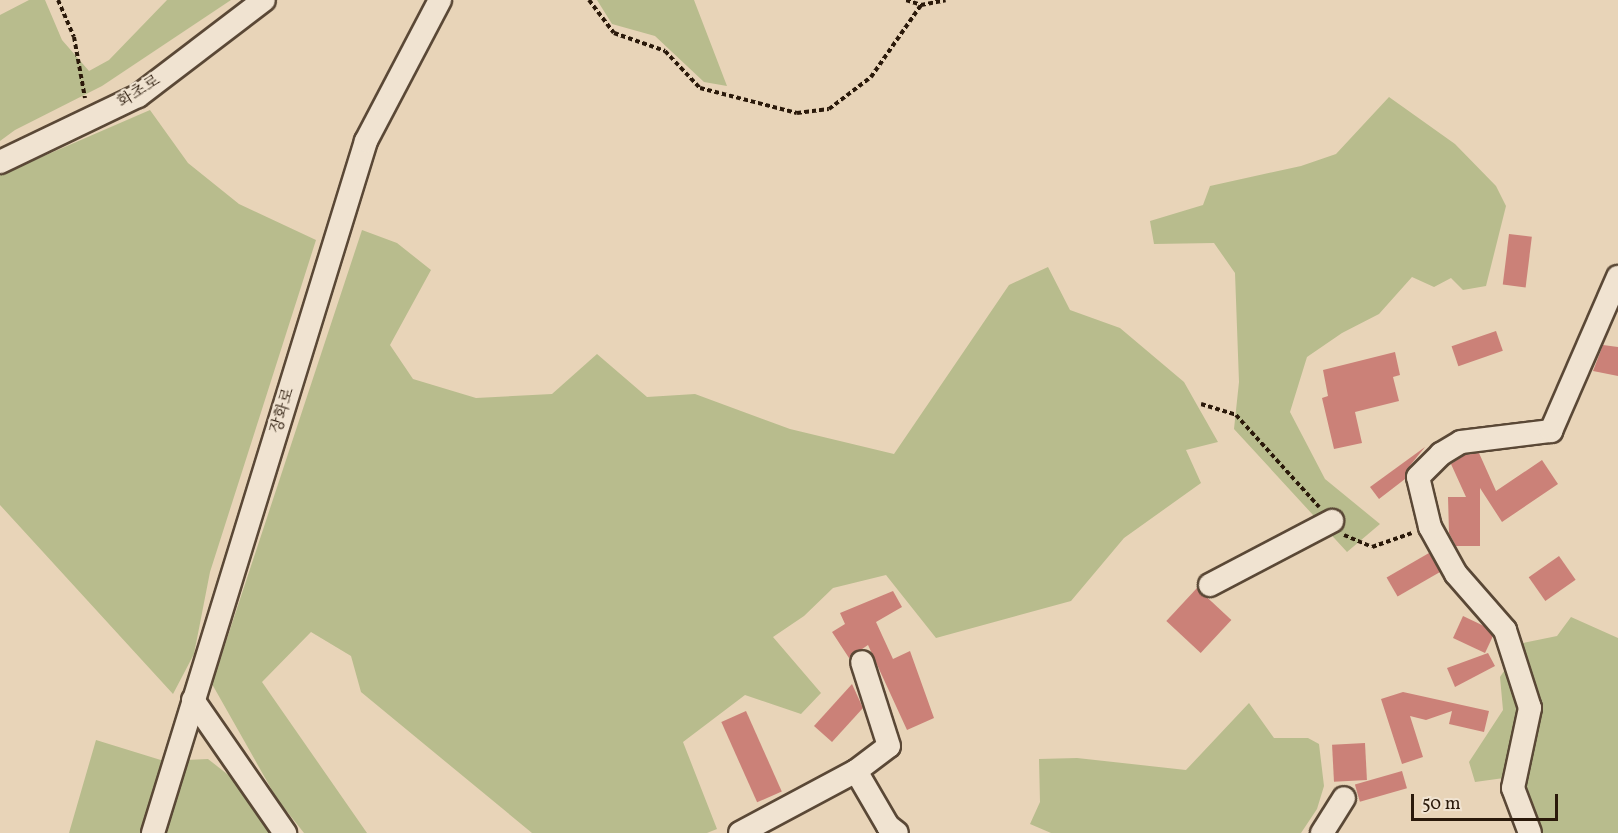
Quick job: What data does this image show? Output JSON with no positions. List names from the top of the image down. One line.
{"streets":{"street":["화초로","장화로"]},"scale_bar":"50 m"}
